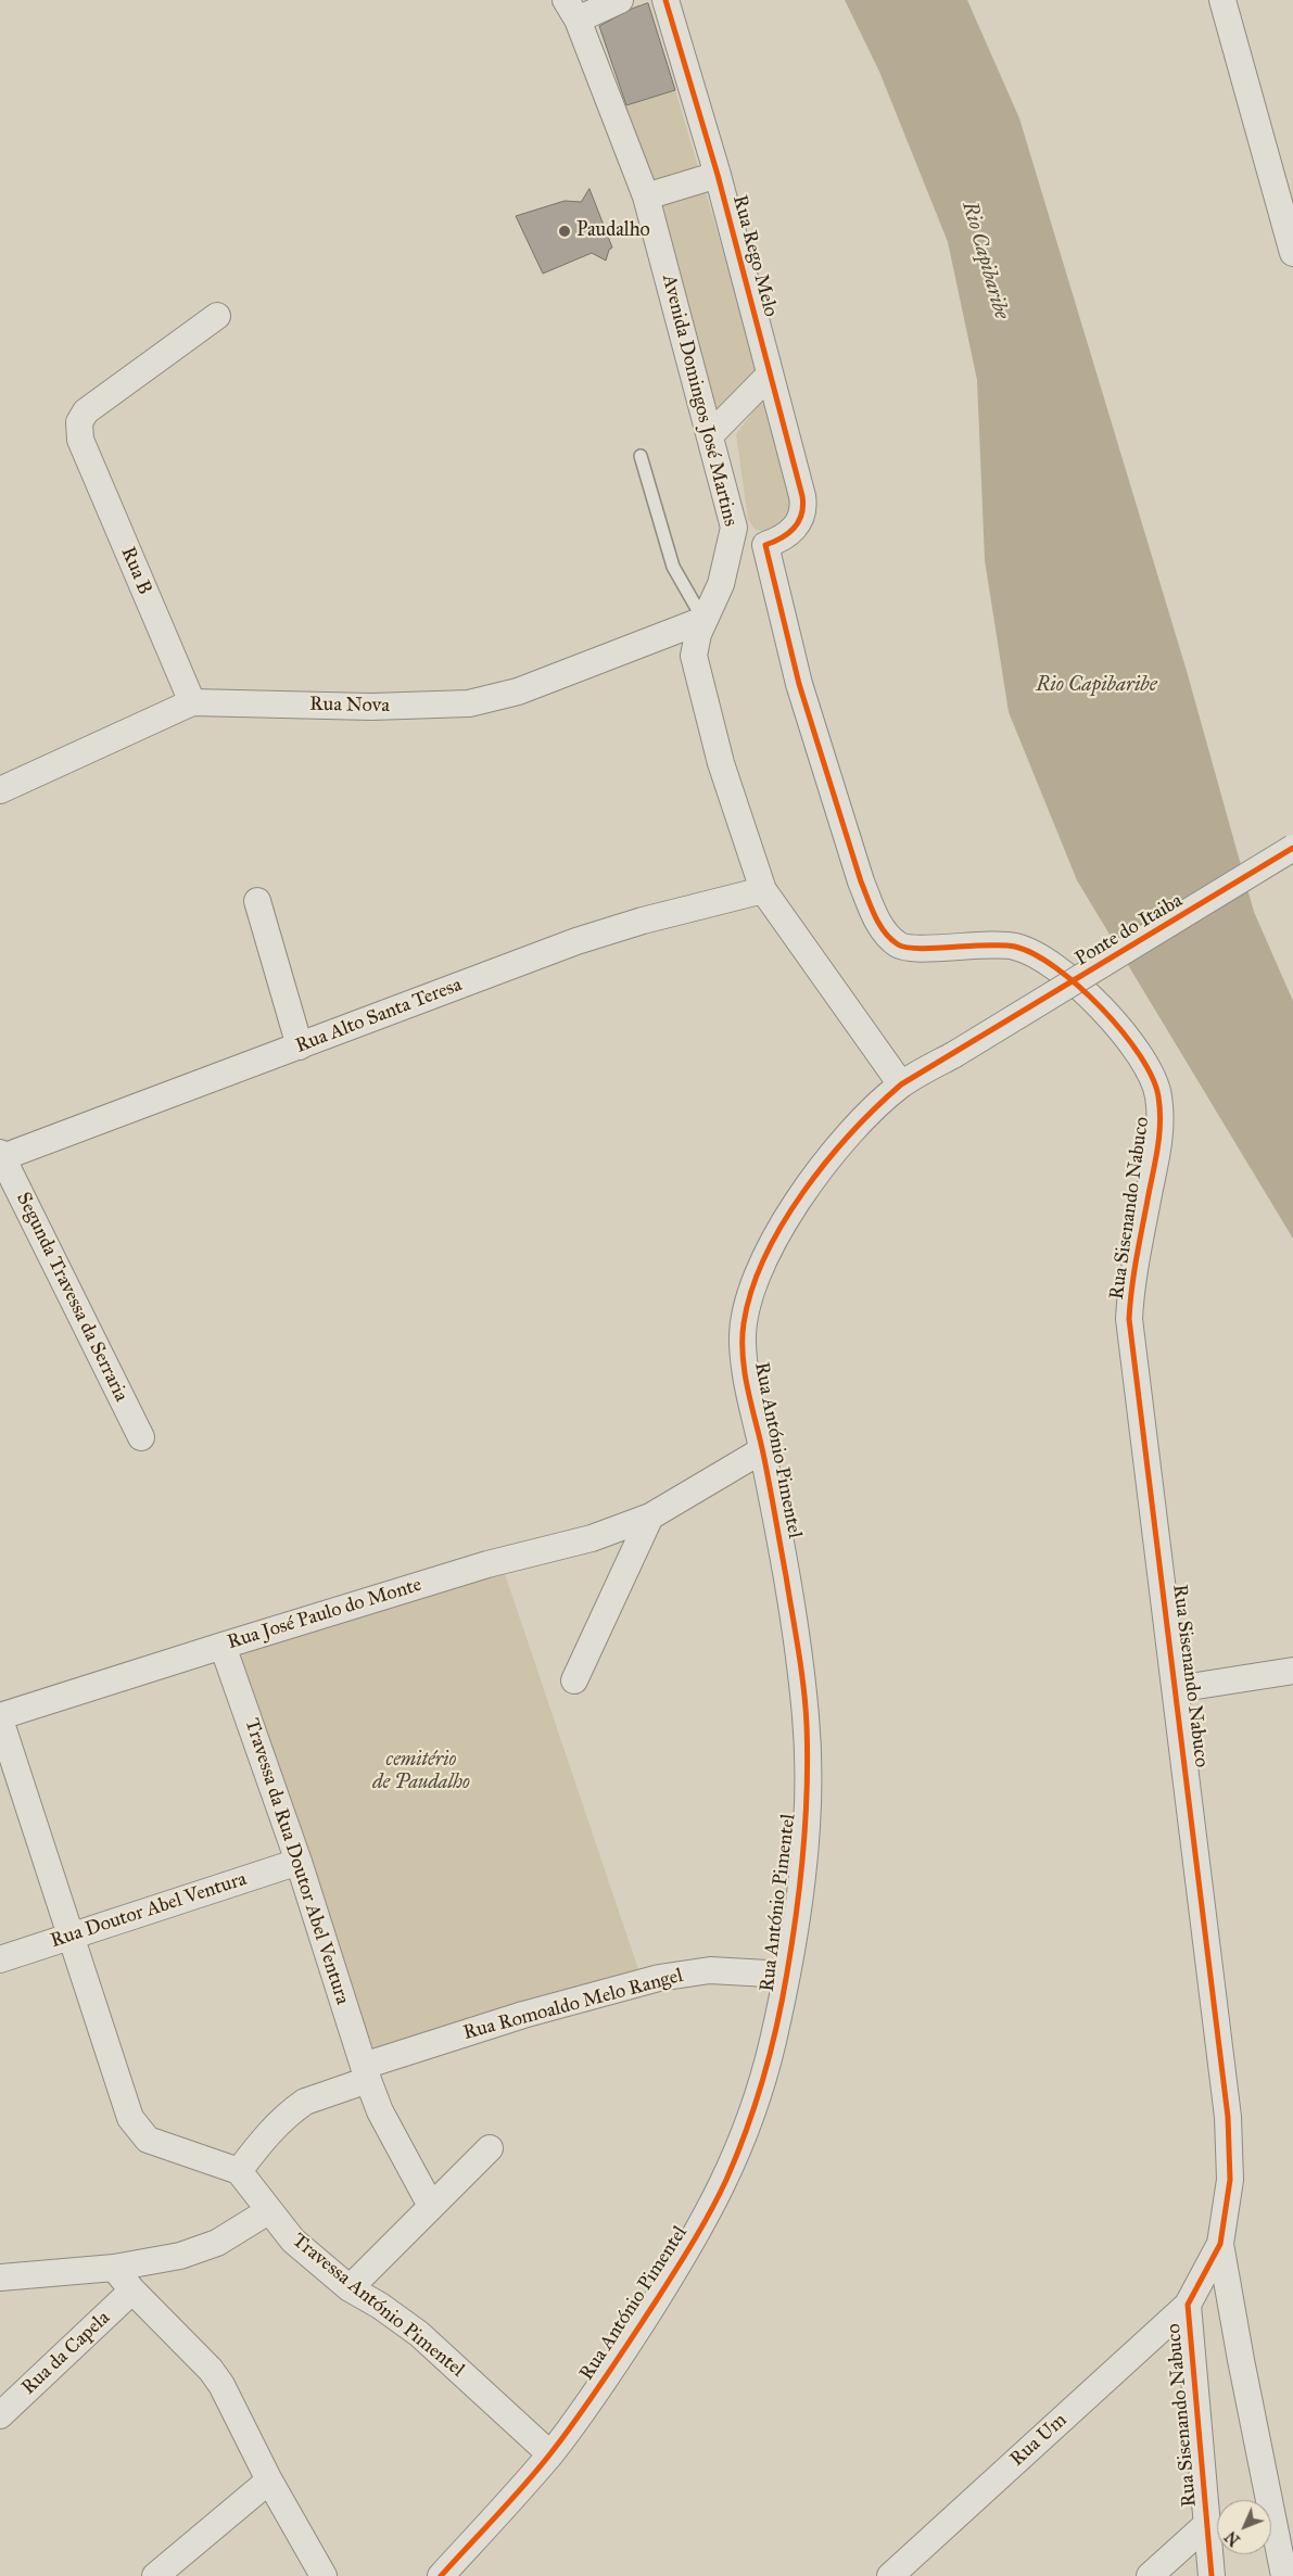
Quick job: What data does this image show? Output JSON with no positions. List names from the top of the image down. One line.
{"streets":{"street":["Rua Rego Melo","Avenida Domingos José Martins","Rua B","Rua Nova","Ponte do Itaiba","Rua Alto Santa Teresa","Rua Sisenando Nabuco","Segunda Travessa da Serraria","Rua António Pimentel","Rua José Paulo do Monte","Travessa da Rua Doutor Abel Ventura","Rua Doutor Abel Ventura","Rua Romoaldo Melo Rangel","Travessa António Pimentel","Rua da Capela","Rua Um"]},"crossings":[["Rua Rego Melo","Rua Sisenando Nabuco"],["Avenida Domingos José Martins","Rua Nova"],["Avenida Domingos José Martins","Rua Alto Santa Teresa"],["Avenida Domingos José Martins","Rua António Pimentel"],["Rua B","Rua Nova"],["Ponte do Itaiba","Rua António Pimentel"],["Rua Alto Santa Teresa","Segunda Travessa da Serraria"],["Rua Sisenando Nabuco","Rua Um"],["Rua António Pimentel","Rua José Paulo do Monte"],["Rua António Pimentel","Rua Romoaldo Melo Rangel"],["Rua António Pimentel","Travessa António Pimentel"],["Rua José Paulo do Monte","Travessa da Rua Doutor Abel Ventura"],["Travessa da Rua Doutor Abel Ventura","Rua Doutor Abel Ventura"],["Travessa da Rua Doutor Abel Ventura","Rua Romoaldo Melo Rangel"],["Rua Romoaldo Melo Rangel","Travessa António Pimentel"]],"water":["Rio Capibaribe"],"parks":["cemitério de Paudalho"],"places":["Paudalho"],"north":"bottom left"}
